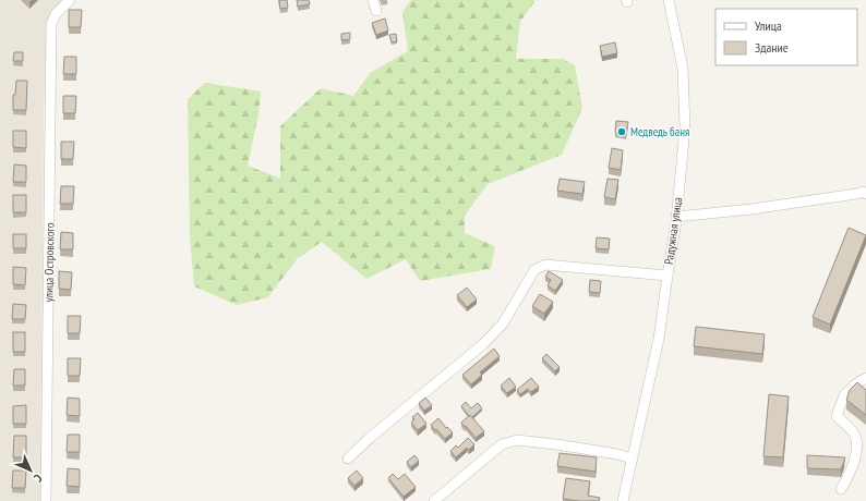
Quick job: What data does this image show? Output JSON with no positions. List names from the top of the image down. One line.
{"streets":{"street":["Радужная улица","улица Островского"]},"places":["Медведь баня"],"legend":["Улица","Здание"],"north":"bottom right"}
